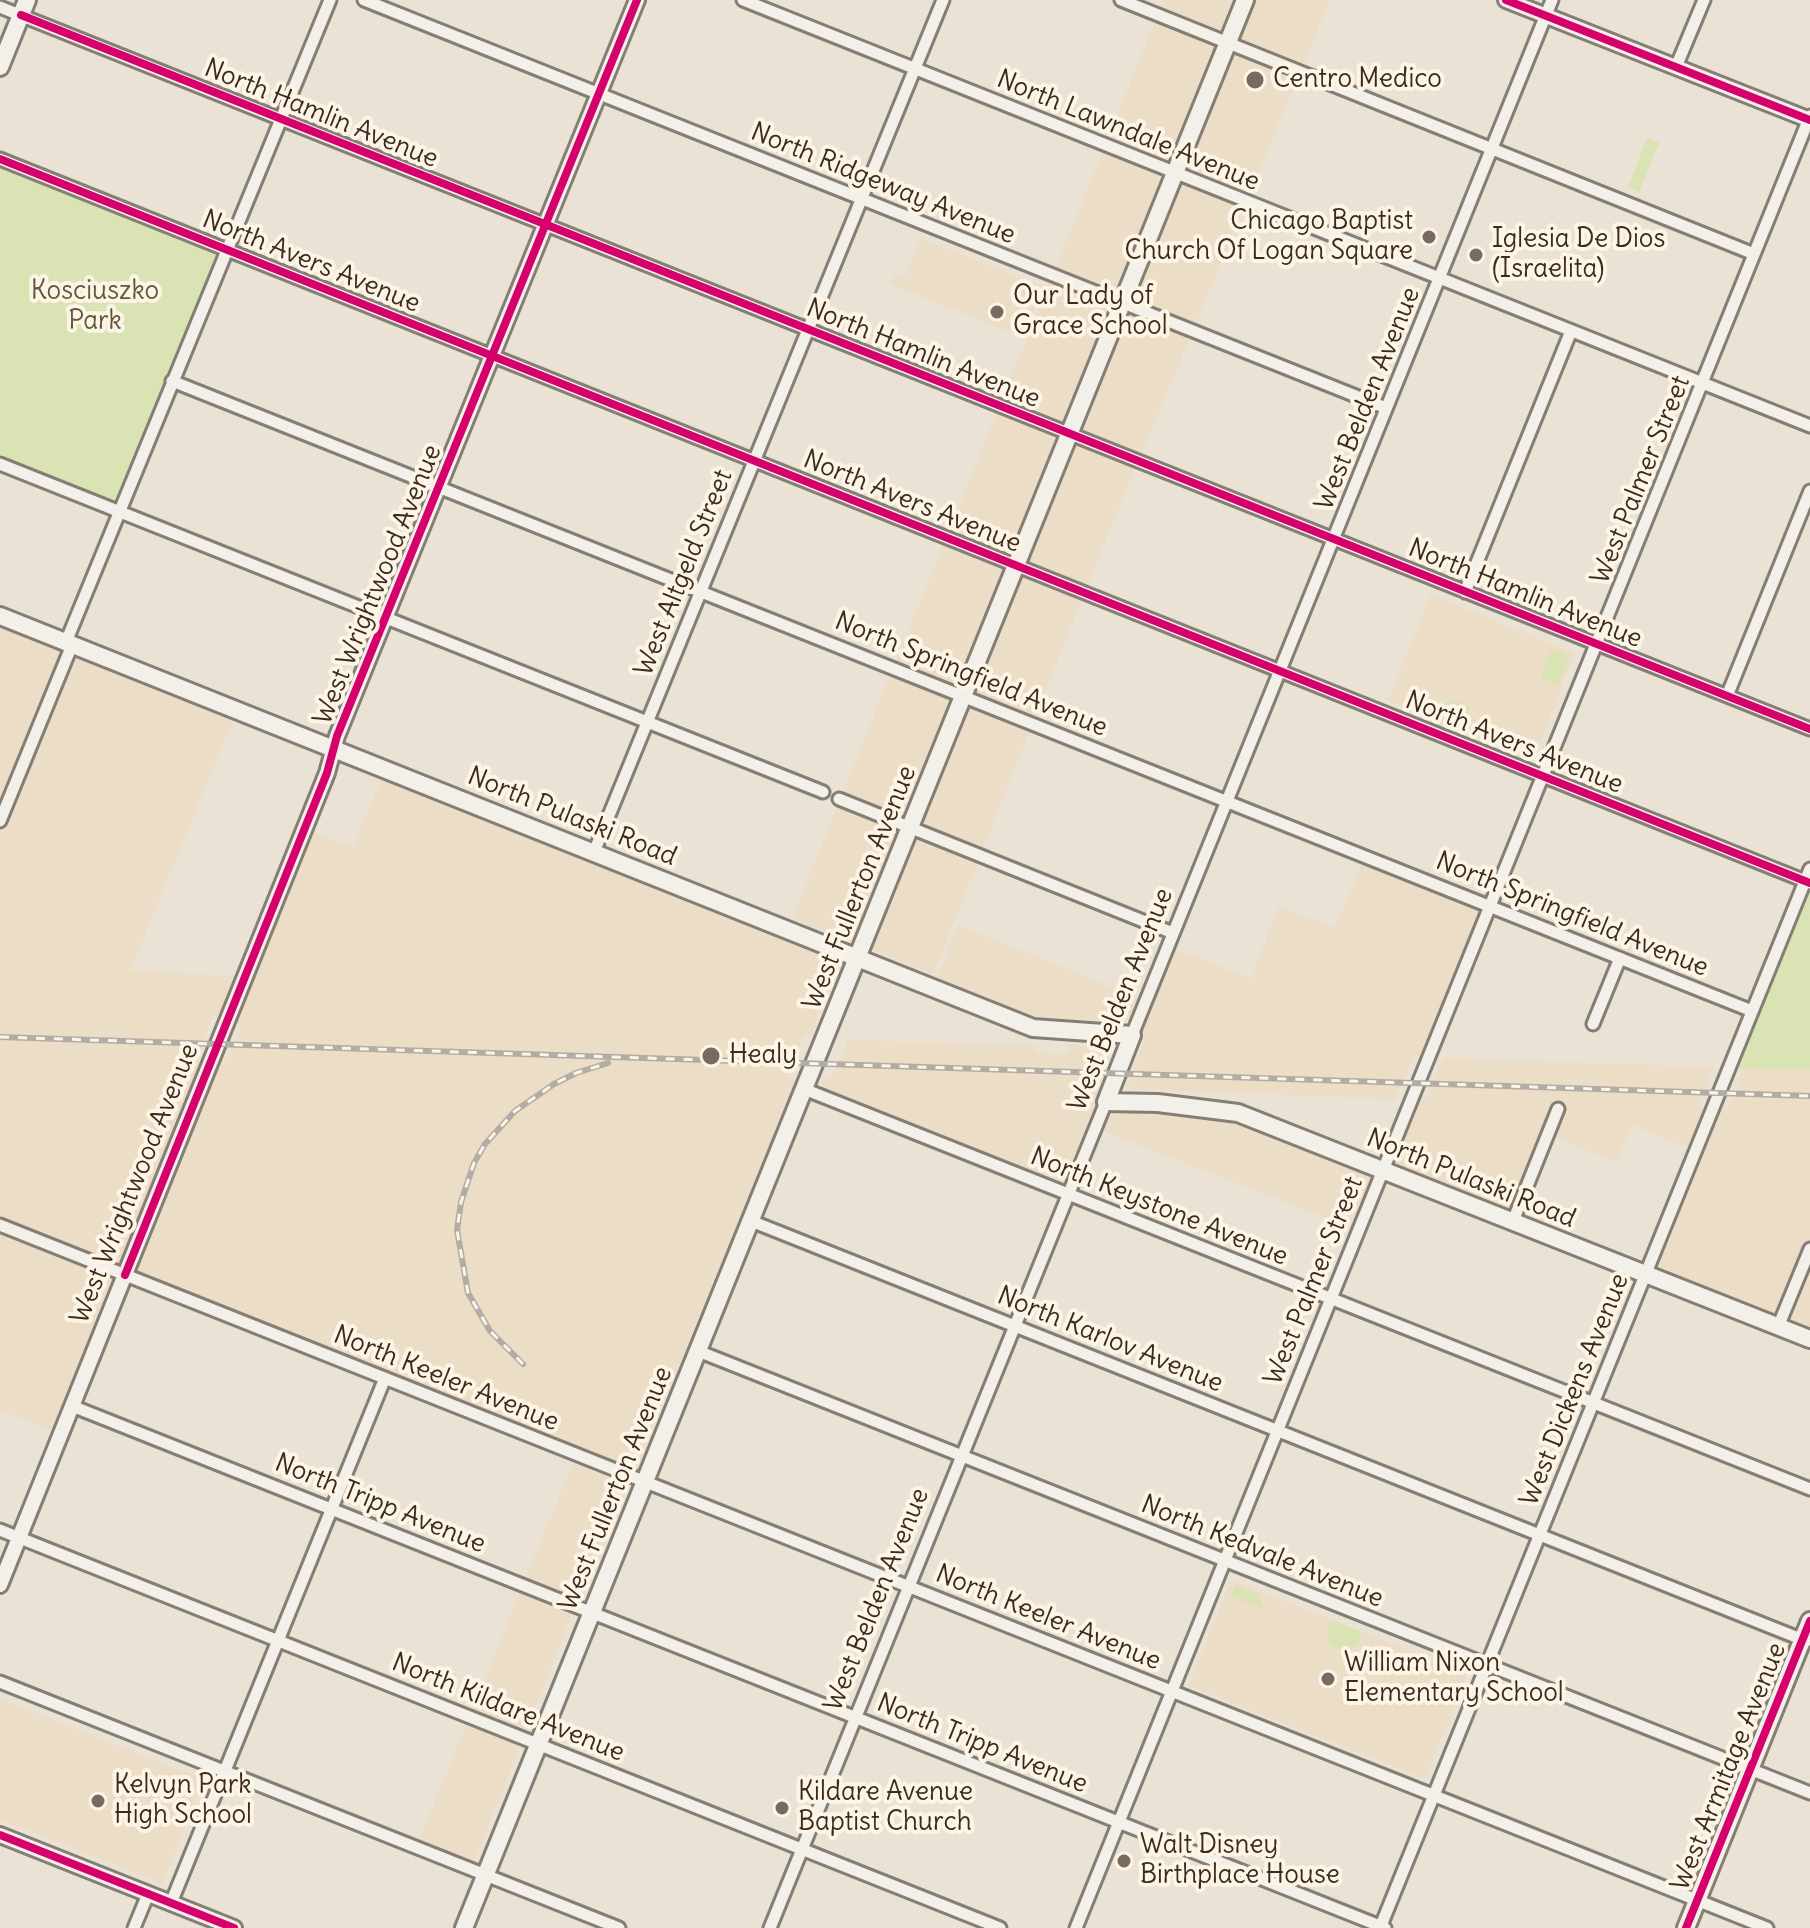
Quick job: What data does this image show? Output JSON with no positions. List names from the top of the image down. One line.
{"streets":{"main road":["West Belden Avenue","North Pulaski Road","West Fullerton Avenue","West Armitage Avenue"],"street":["North Hamlin Avenue","North Lawndale Avenue","North Ridgeway Avenue","North Avers Avenue","West Palmer Street","West Altgeld Street","West Wrightwood Avenue","North Springfield Avenue","North Keystone Avenue","North Karlov Avenue","North Keeler Avenue","West Dickens Avenue","North Tripp Avenue","North Kedvale Avenue","North Kildare Avenue"]},"crossings":[["North Hamlin Avenue","West Belden Avenue"],["North Hamlin Avenue","West Palmer Street"],["North Hamlin Avenue","West Altgeld Street"],["North Hamlin Avenue","West Wrightwood Avenue"],["North Hamlin Avenue","West Fullerton Avenue"],["North Lawndale Avenue","West Belden Avenue"],["North Lawndale Avenue","West Palmer Street"],["North Lawndale Avenue","West Altgeld Street"],["North Lawndale Avenue","West Fullerton Avenue"],["North Ridgeway Avenue","West Belden Avenue"],["North Ridgeway Avenue","West Altgeld Street"],["North Ridgeway Avenue","West Wrightwood Avenue"],["North Ridgeway Avenue","West Fullerton Avenue"],["North Avers Avenue","West Belden Avenue"],["North Avers Avenue","West Palmer Street"],["North Avers Avenue","West Altgeld Street"],["North Avers Avenue","West Wrightwood Avenue"],["North Avers Avenue","West Fullerton Avenue"],["North Avers Avenue","West Dickens Avenue"],["West Belden Avenue","North Springfield Avenue"],["West Belden Avenue","North Pulaski Road"],["West Belden Avenue","North Keystone Avenue"],["West Belden Avenue","North Karlov Avenue"],["West Belden Avenue","North Keeler Avenue"],["West Belden Avenue","North Tripp Avenue"],["West Belden Avenue","North Kedvale Avenue"],["West Belden Avenue","North Kildare Avenue"],["West Palmer Street","North Springfield Avenue"],["West Palmer Street","North Pulaski Road"],["West Palmer Street","North Keystone Avenue"],["West Palmer Street","North Karlov Avenue"],["West Palmer Street","North Keeler Avenue"],["West Palmer Street","North Tripp Avenue"],["West Palmer Street","North Kedvale Avenue"],["West Altgeld Street","North Springfield Avenue"],["West Altgeld Street","North Pulaski Road"],["West Wrightwood Avenue","North Springfield Avenue"],["West Wrightwood Avenue","North Pulaski Road"],["West Wrightwood Avenue","North Keeler Avenue"],["West Wrightwood Avenue","North Tripp Avenue"],["West Wrightwood Avenue","North Kildare Avenue"],["North Springfield Avenue","West Fullerton Avenue"],["North Springfield Avenue","West Dickens Avenue"],["North Pulaski Road","West Fullerton Avenue"],["North Pulaski Road","West Dickens Avenue"],["West Fullerton Avenue","North Keystone Avenue"],["West Fullerton Avenue","North Karlov Avenue"],["West Fullerton Avenue","North Keeler Avenue"],["West Fullerton Avenue","North Tripp Avenue"],["West Fullerton Avenue","North Kedvale Avenue"],["West Fullerton Avenue","North Kildare Avenue"],["North Keystone Avenue","West Dickens Avenue"],["North Karlov Avenue","West Dickens Avenue"],["North Karlov Avenue","West Armitage Avenue"],["North Keeler Avenue","West Dickens Avenue"],["North Keeler Avenue","West Armitage Avenue"],["West Dickens Avenue","North Tripp Avenue"],["West Dickens Avenue","North Kedvale Avenue"],["North Kedvale Avenue","West Armitage Avenue"]],"parks":["Kosciuszko Park"],"places":["Centro Medico","Chicago Baptist Church Of Logan Square","Iglesia De Dios (Israelita)","Our Lady of Grace School","Healy","William Nixon Elementary School","Kelvyn Park High School","Kildare Avenue Baptist Church","Walt Disney Birthplace House"]}
